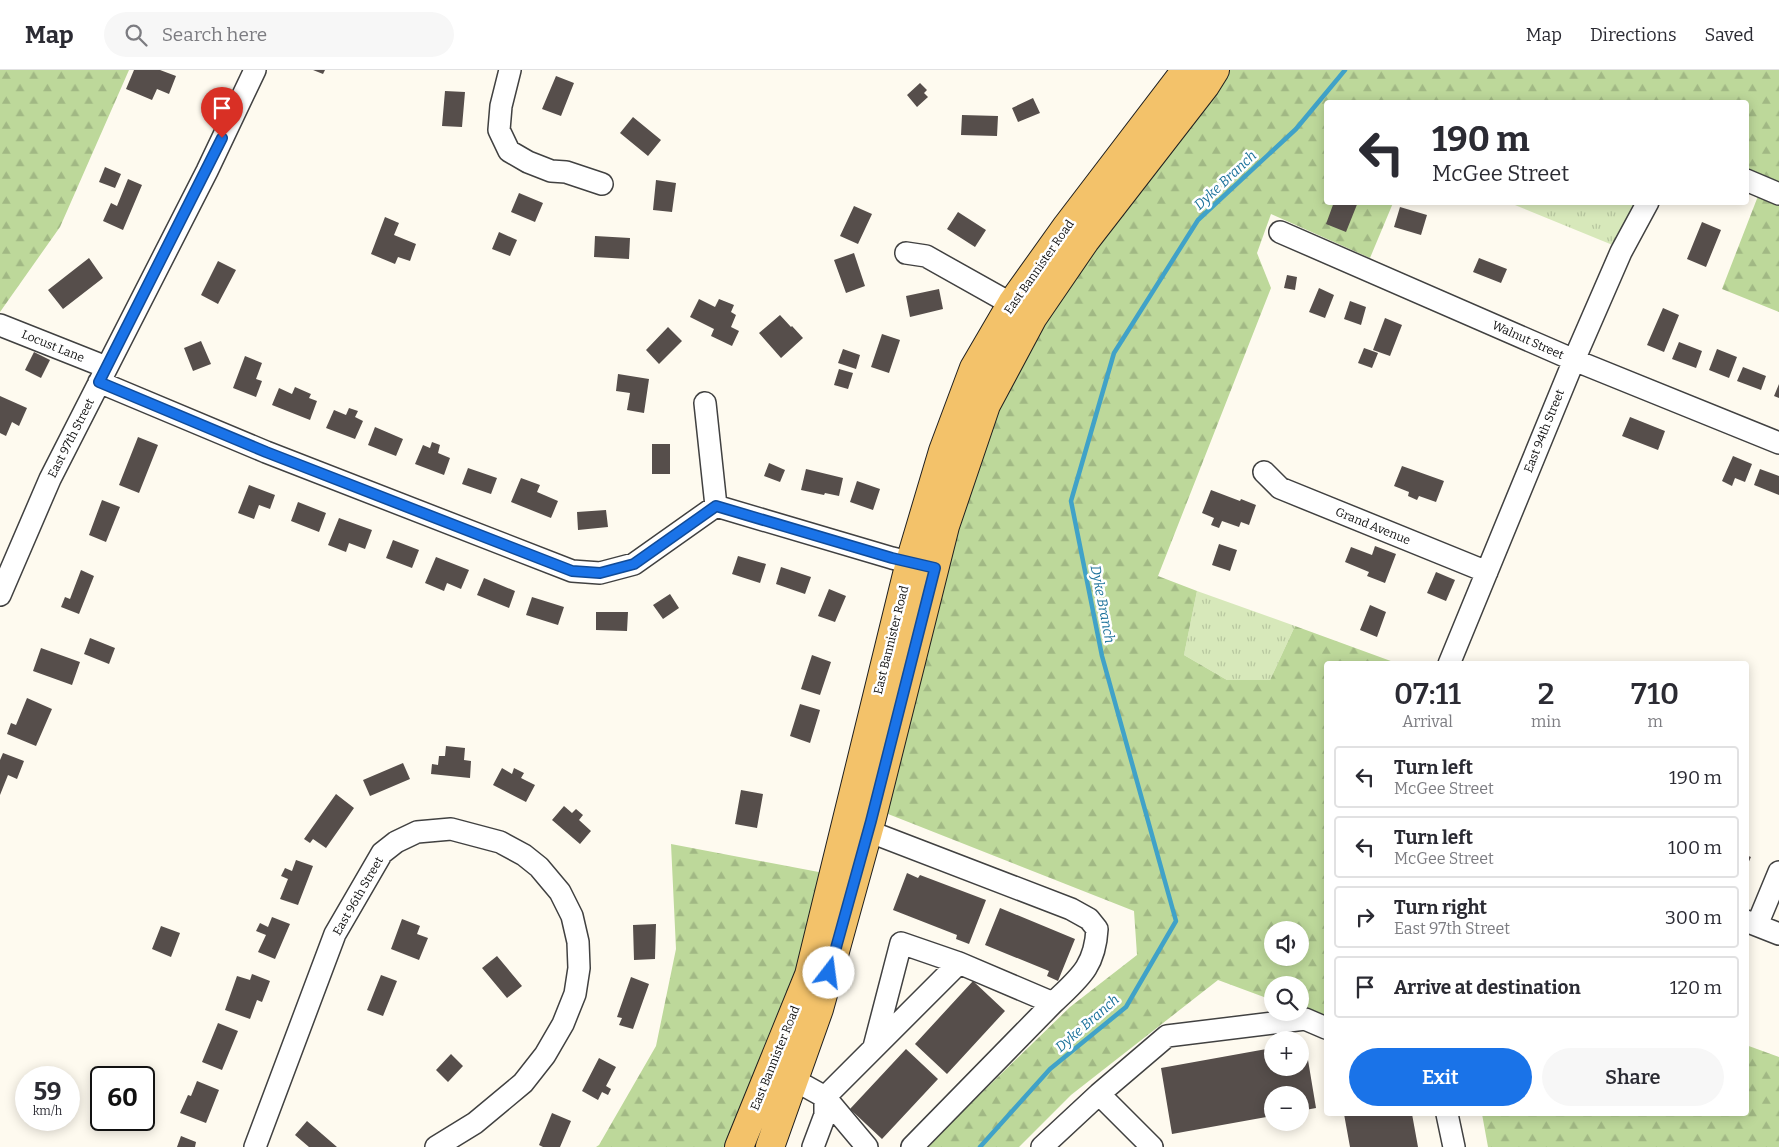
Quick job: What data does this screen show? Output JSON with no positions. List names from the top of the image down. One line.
{"streets":{"main road":["East Bannister Road"],"street":["Walnut Street","Locust Lane","East 94th Street","East 97th Street","Grand Avenue","East 96th Street"]},"crossings":[["Walnut Street","East 94th Street"],["Locust Lane","East 97th Street"],["East 94th Street","Grand Avenue"]],"water":["Dyke Branch"],"page":{"header":"Map","search":"Search here","nav":["Map","Directions","Saved"],"turn":["190 m","McGee Street"],"eta":["07:11","Arrival","2","min","710","m"],"list":[{"name":"Turn left","note":"McGee Street","value":"190 m"},{"name":"Turn left","note":"McGee Street","value":"100 m"},{"name":"Turn right","note":"East 97th Street","value":"300 m"},{"name":"Arrive at destination","value":"120 m"}],"map_buttons":["+","−"],"buttons":["Exit","Share"],"speed":"59 km/h","limit":"60"}}
